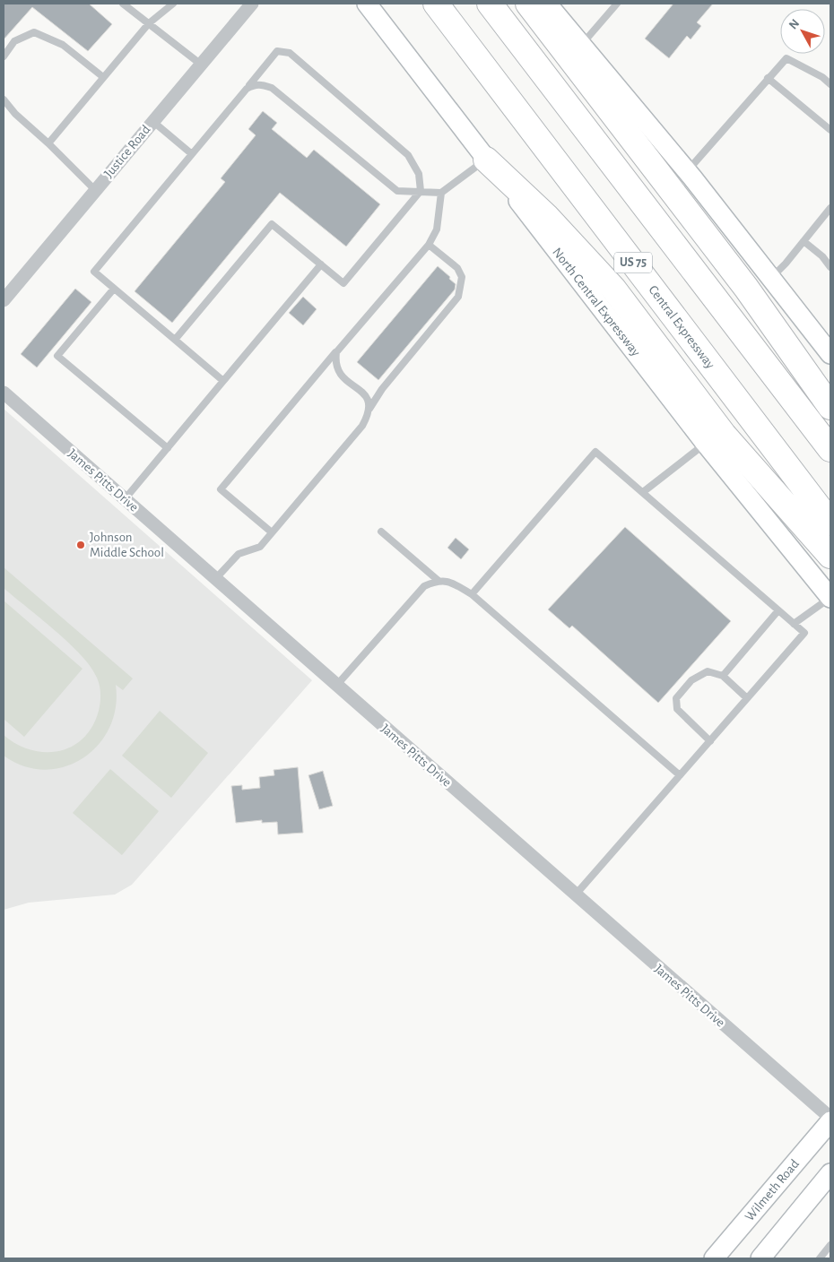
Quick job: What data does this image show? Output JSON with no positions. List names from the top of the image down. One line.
{"streets":{"highway":["US 75","Central Expressway"],"main road":["North Central Expressway","Wilmeth Road"],"street":["Justice Road","James Pitts Drive"]},"crossings":[["James Pitts Drive","Wilmeth Road"]],"places":["Johnson Middle School"],"north":"top left"}
